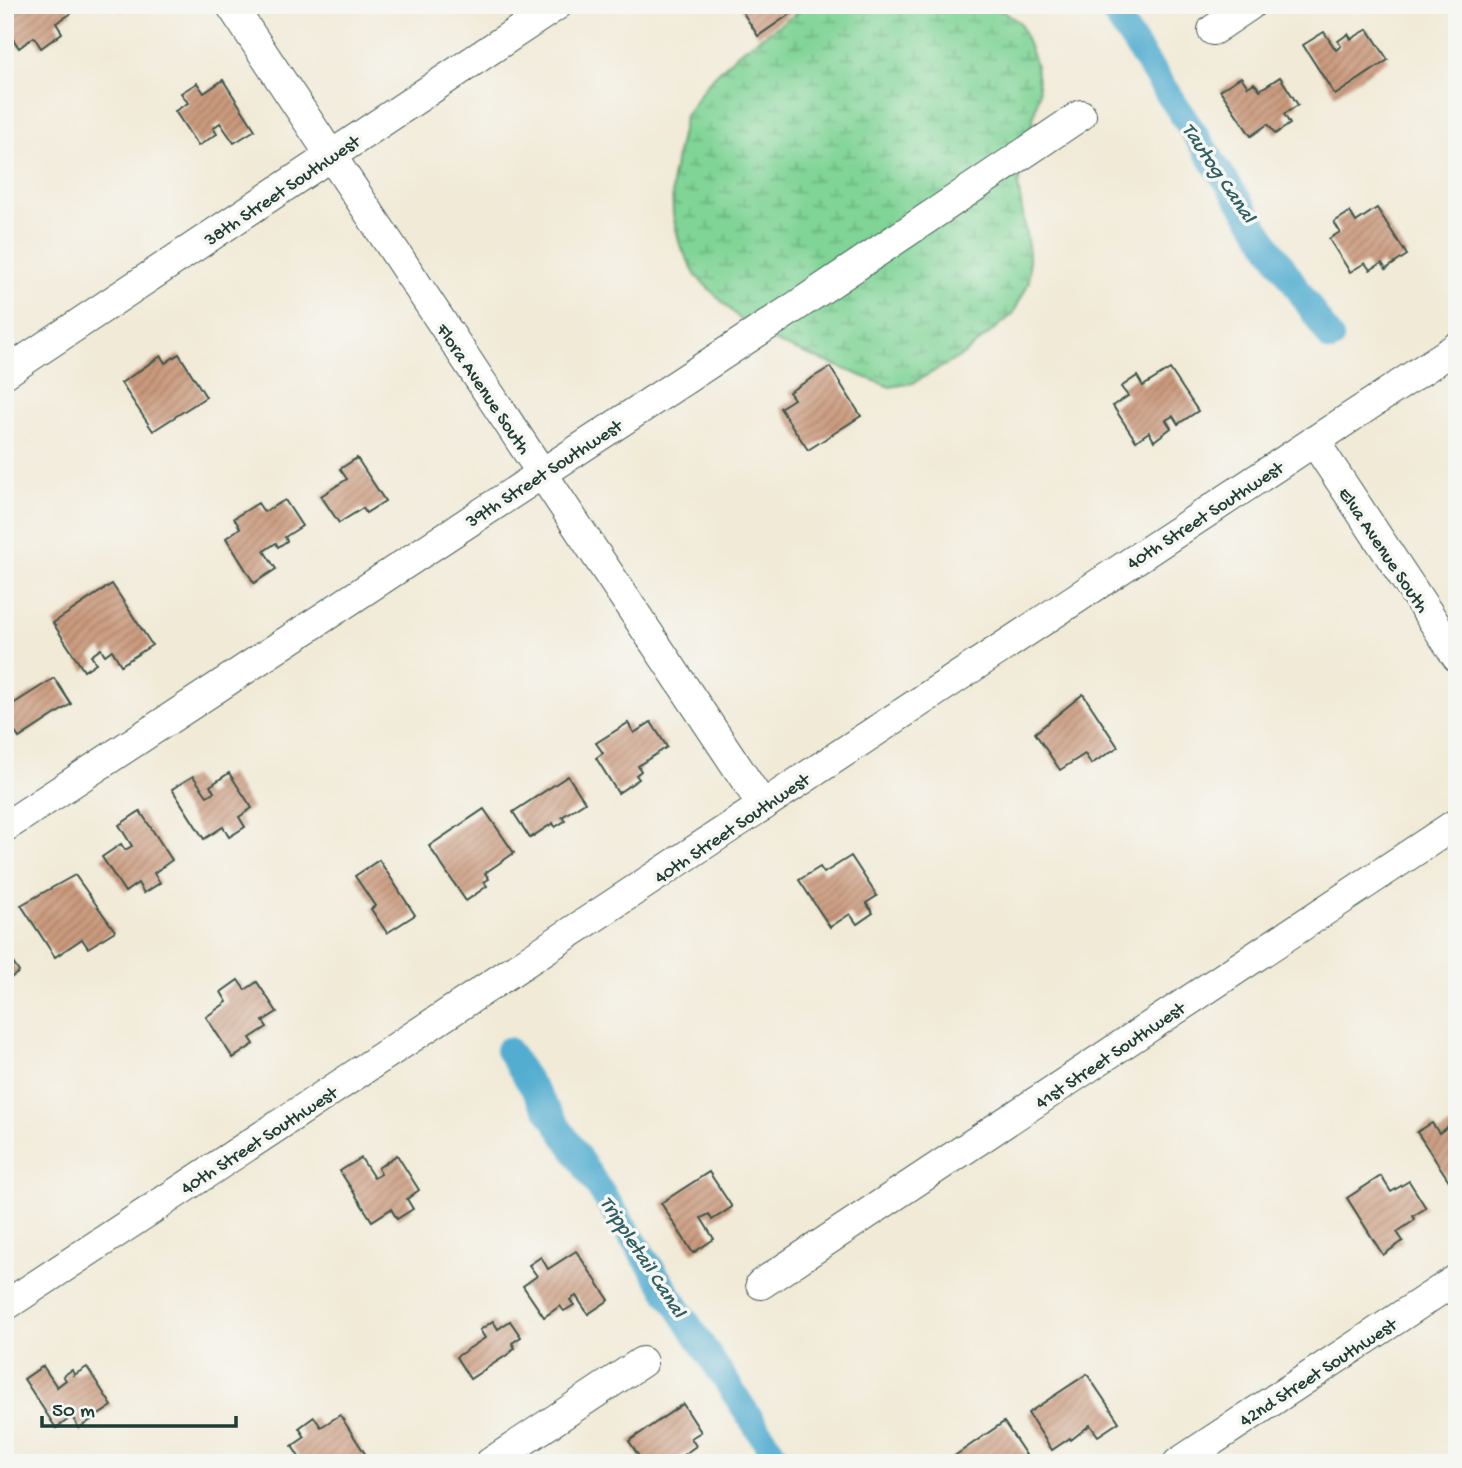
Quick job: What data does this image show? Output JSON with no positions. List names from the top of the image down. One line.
{"streets":{"street":["38th Street Southwest","Flora Avenue South","39th Street Southwest","40th Street Southwest","Elva Avenue South","41st Street Southwest","42nd Street Southwest"]},"crossings":[["38th Street Southwest","Flora Avenue South"],["Flora Avenue South","39th Street Southwest"],["Flora Avenue South","40th Street Southwest"],["40th Street Southwest","Elva Avenue South"]],"water":["Tautog Canal","Trippletail Canal"],"scale_bar":"50 m"}
